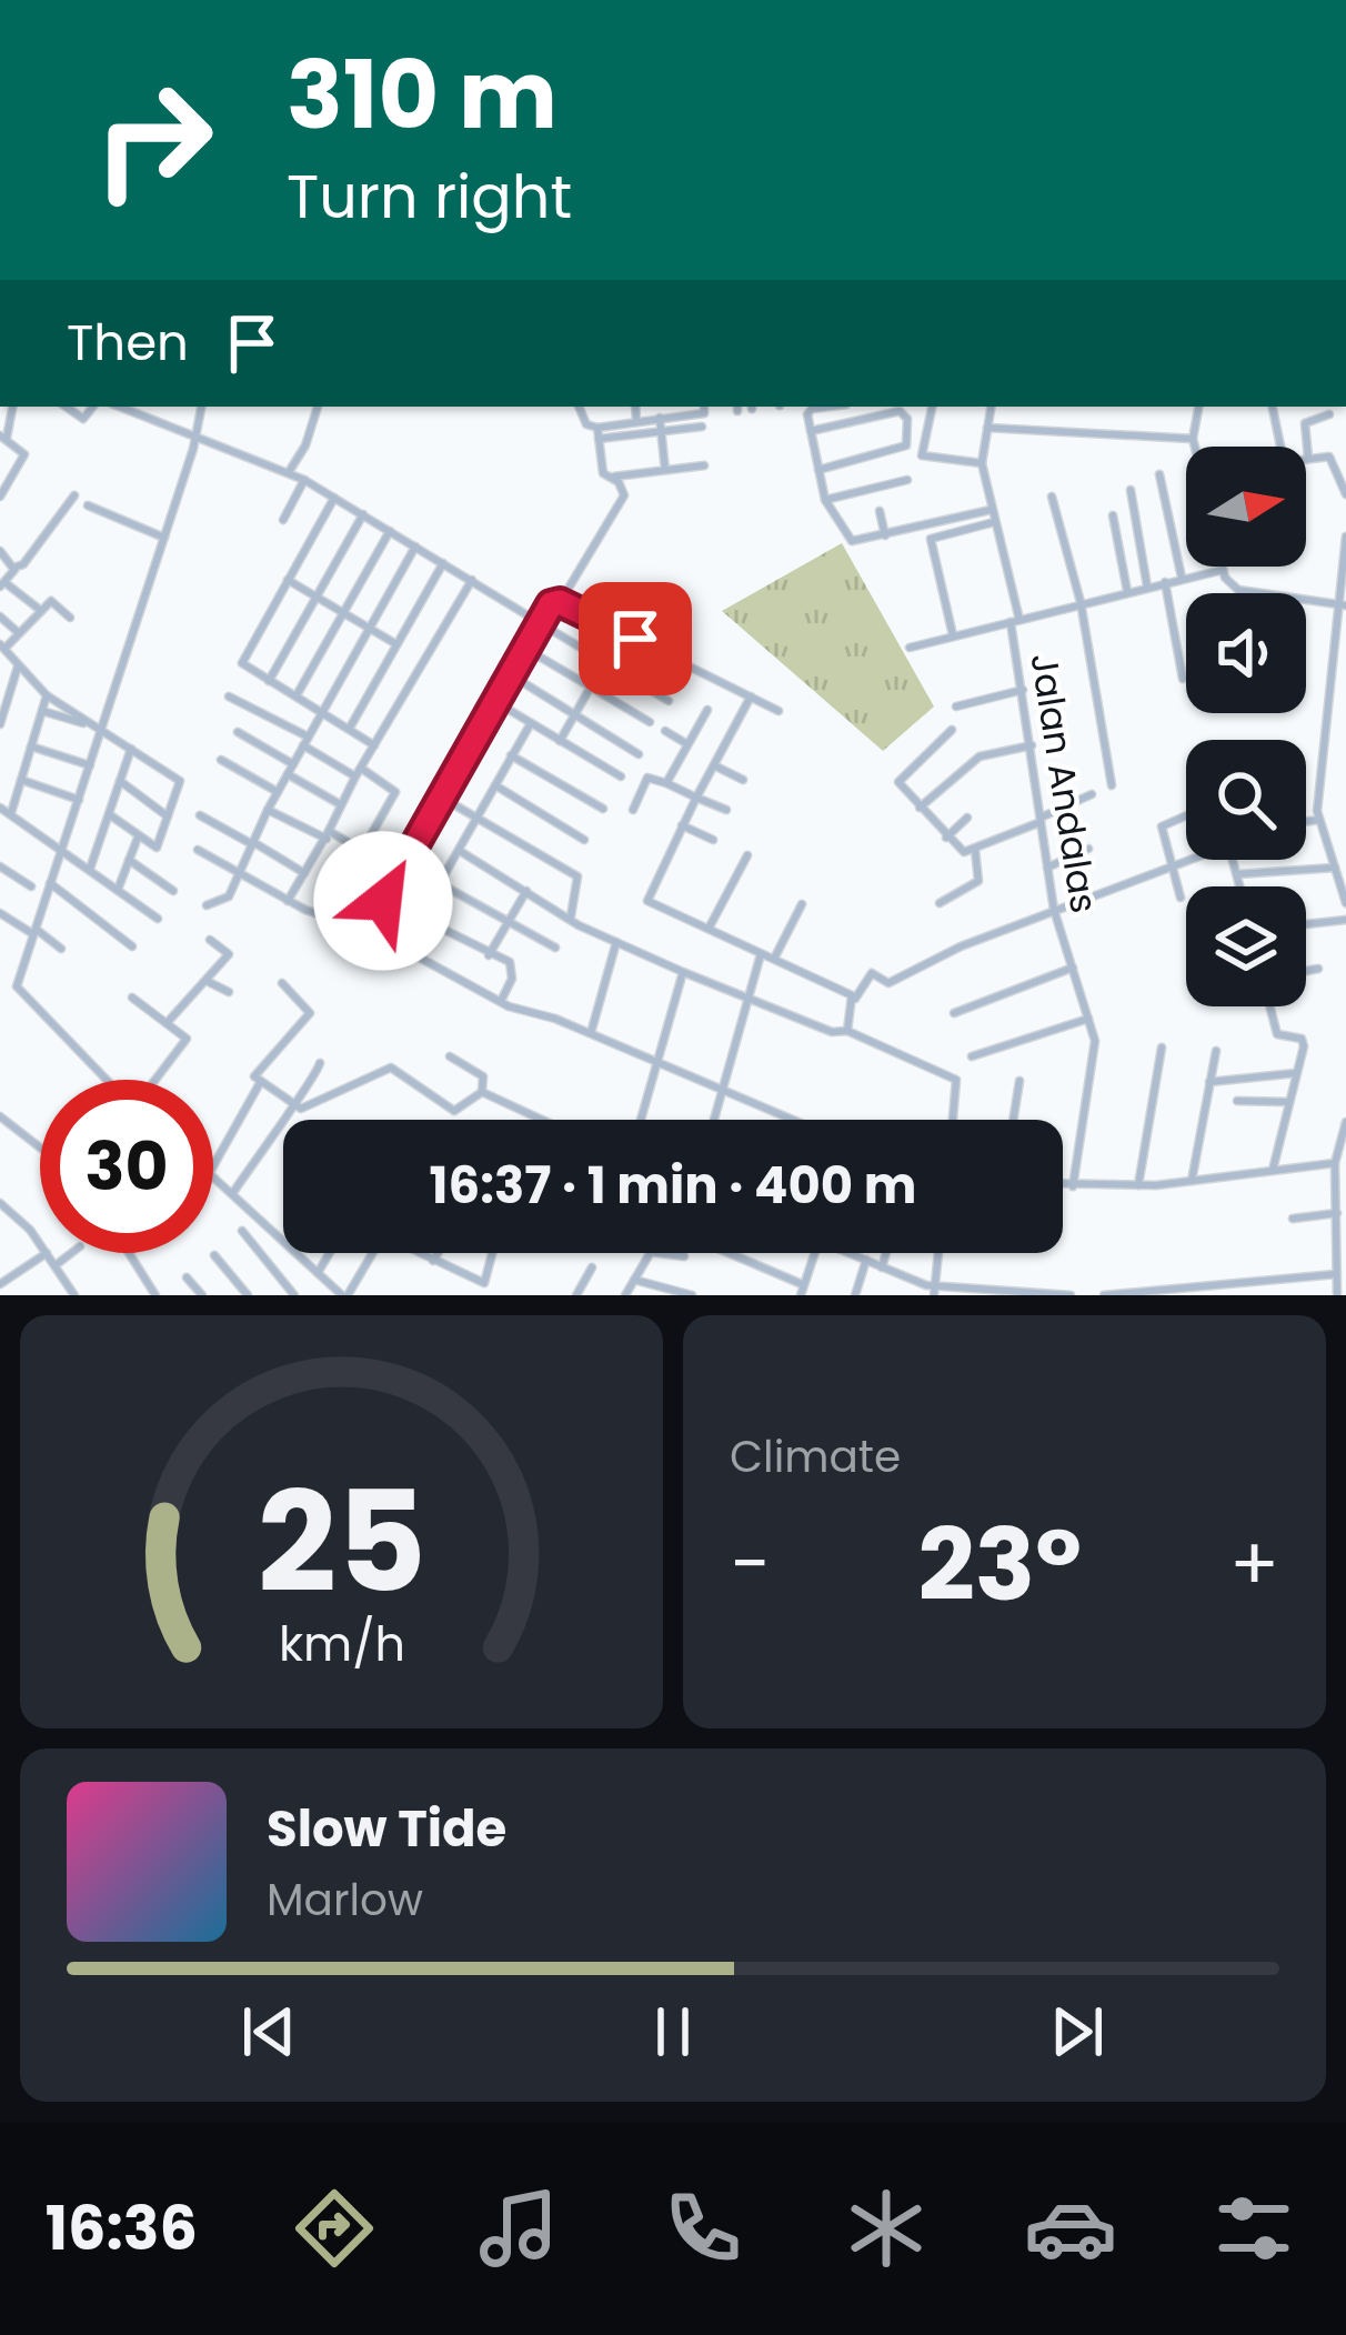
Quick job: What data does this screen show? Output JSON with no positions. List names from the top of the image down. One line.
{"streets":{"street":["Jalan Andalas"]},"north":"right","page":{"turn":["310 m","Turn right"],"then":"Then","limit":"30","trip":"16:37 · 1 min · 400 m","tile":"Climate","heat":["−","23°","+"],"song":["Slow Tide","Marlow"],"tabs":"16:36","gauge":["25","km/h"]}}
